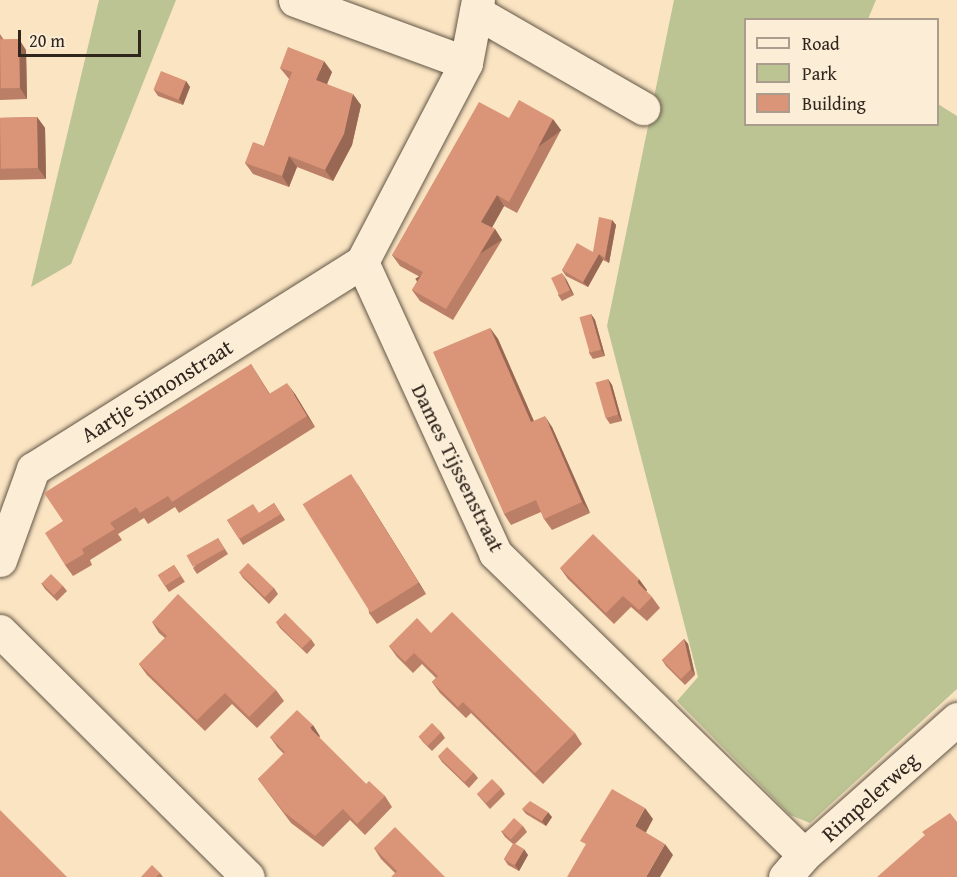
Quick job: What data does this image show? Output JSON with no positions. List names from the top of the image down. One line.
{"streets":{"street":["Aartje Simonstraat","Dames Tijssenstraat","Rimpelerweg"]},"crossings":[["Aartje Simonstraat","Dames Tijssenstraat"],["Dames Tijssenstraat","Rimpelerweg"]],"legend":["Road","Park","Building"],"scale_bar":"20 m"}
